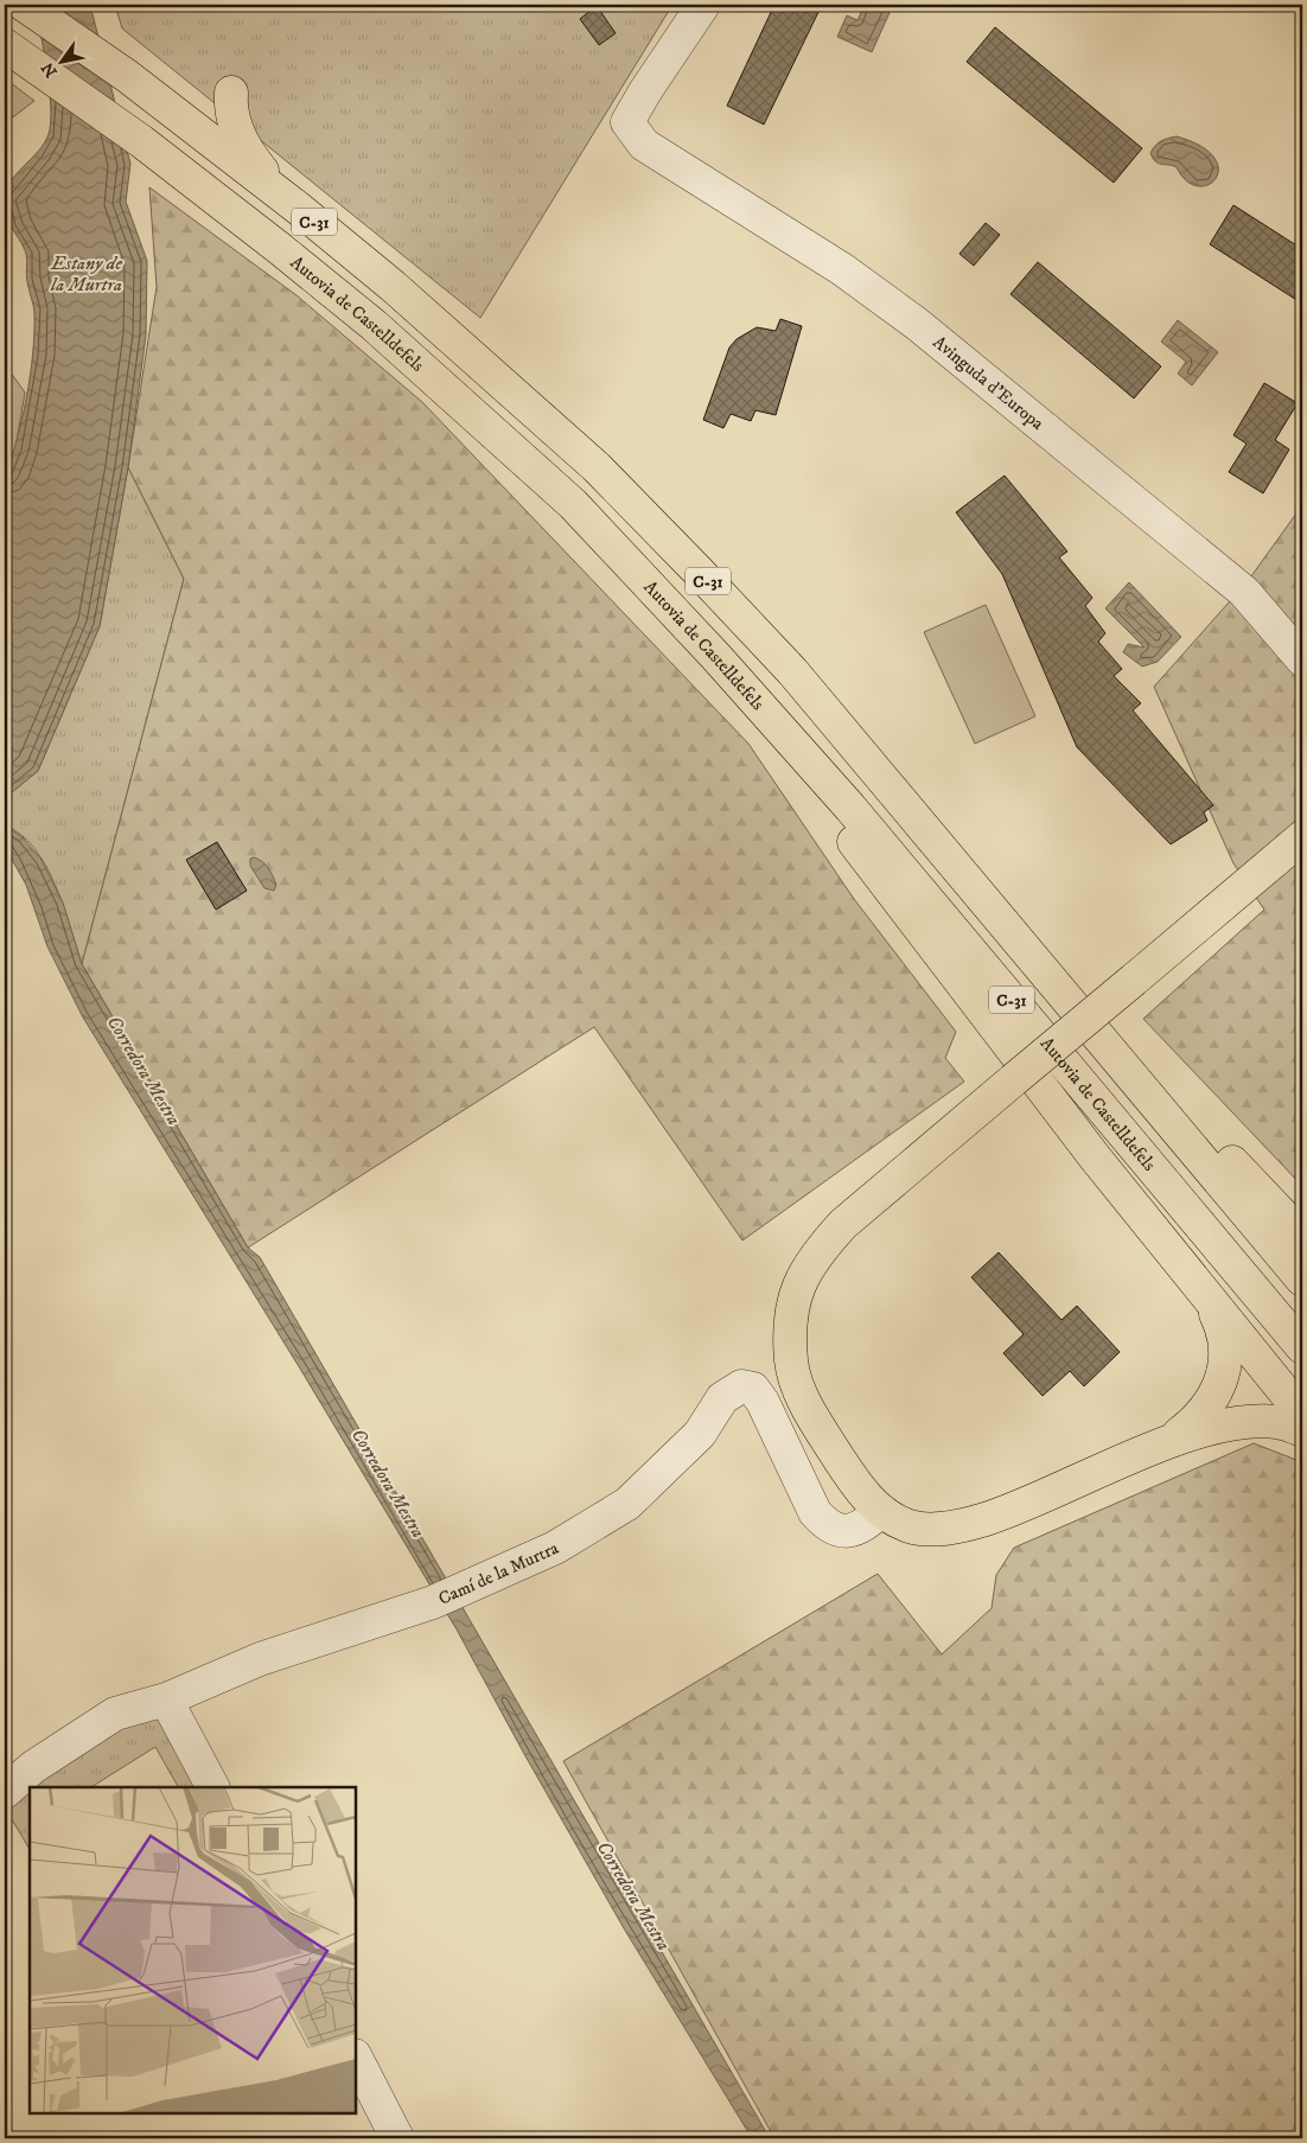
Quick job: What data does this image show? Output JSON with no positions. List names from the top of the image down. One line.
{"streets":{"highway":["C-31","Autovia de Castelldefels"],"street":["Avinguda d'Europa","Camí de la Murtra"]},"water":["Estany de la Murtra","Corredora Mestra"],"north":"bottom left"}
